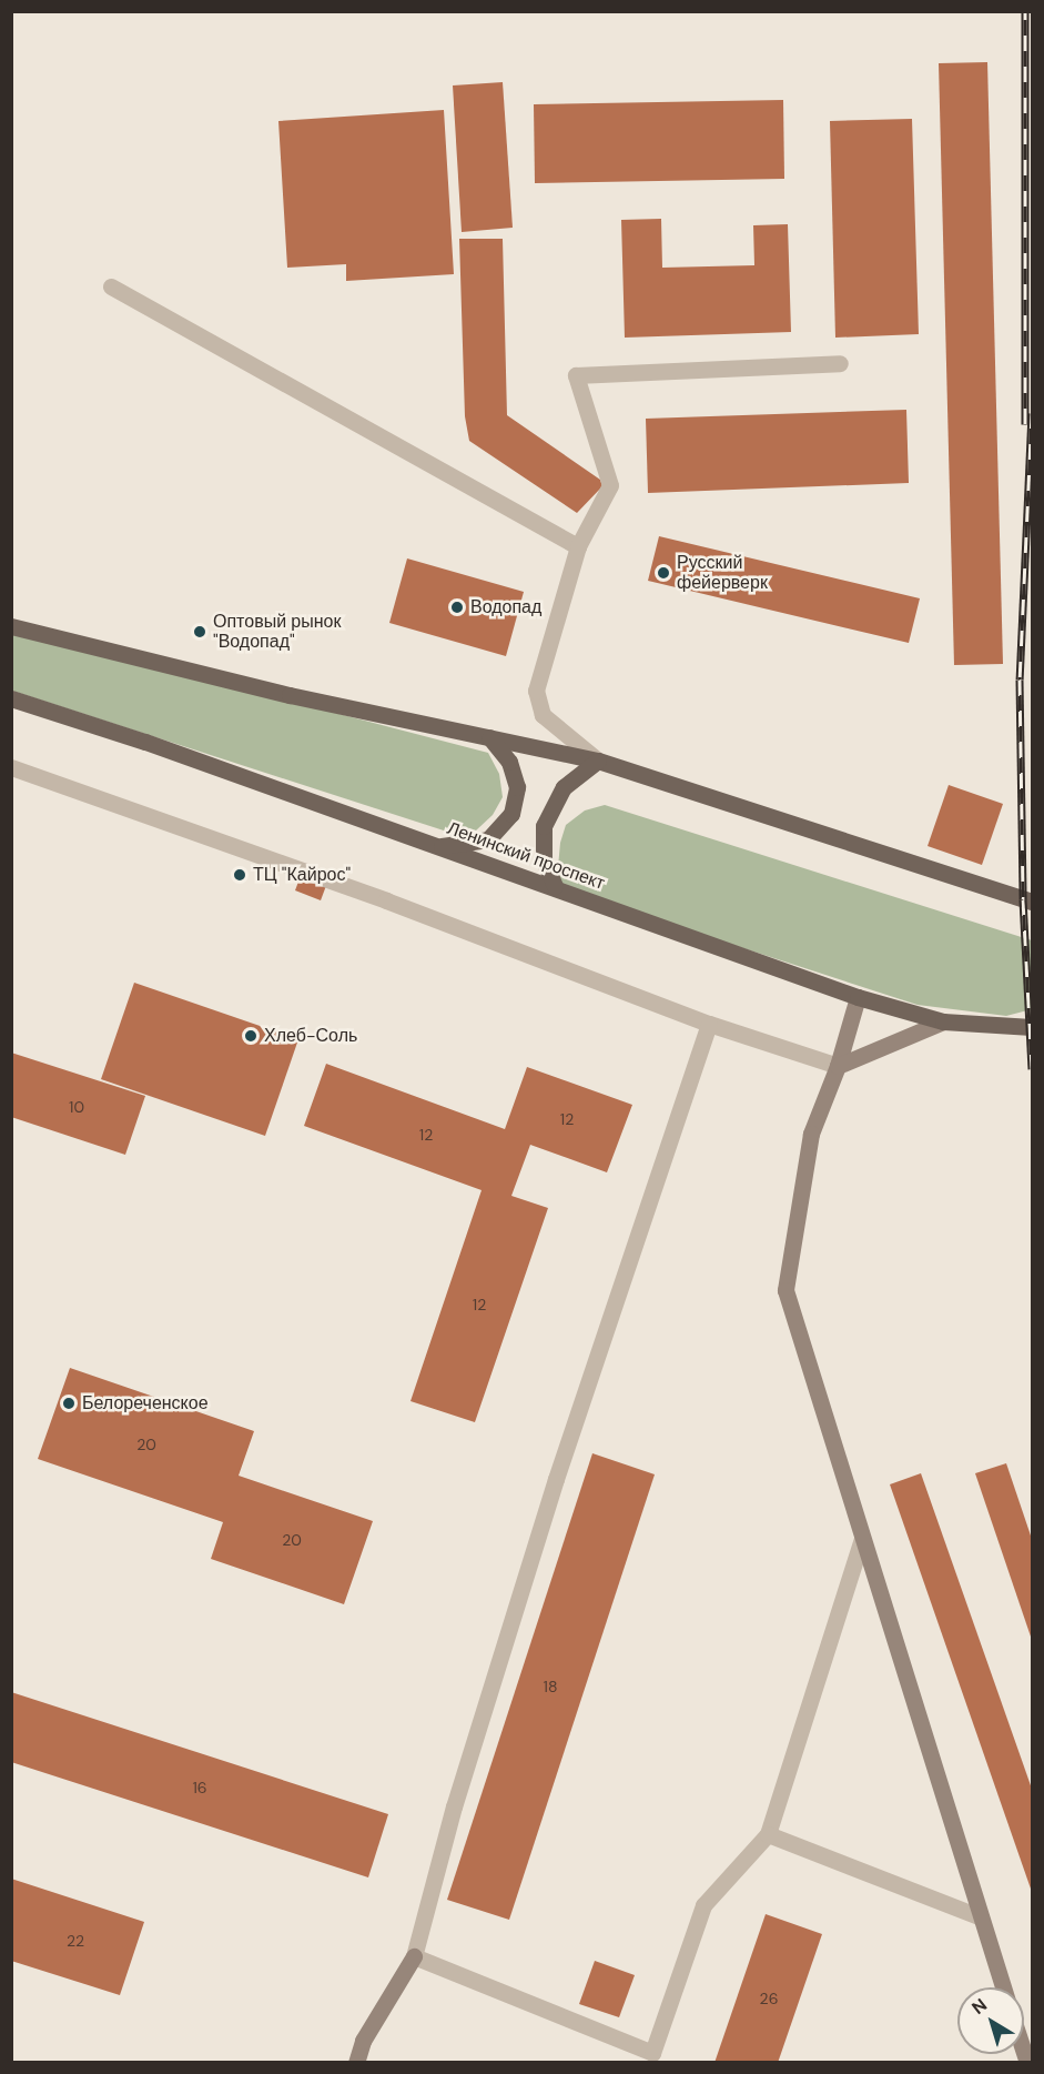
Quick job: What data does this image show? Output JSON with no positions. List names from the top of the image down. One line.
{"streets":{"main road":["Ленинский проспект"]},"places":["Русский фейерверк","Водопад","Оптовый рынок \"Водопад\"","ТЦ \"Кайрос\"","Хлеб-Соль","Белореченское"],"house_numbers":["10","12","12","12","20","20","18","16","22","26"],"north":"top left"}
